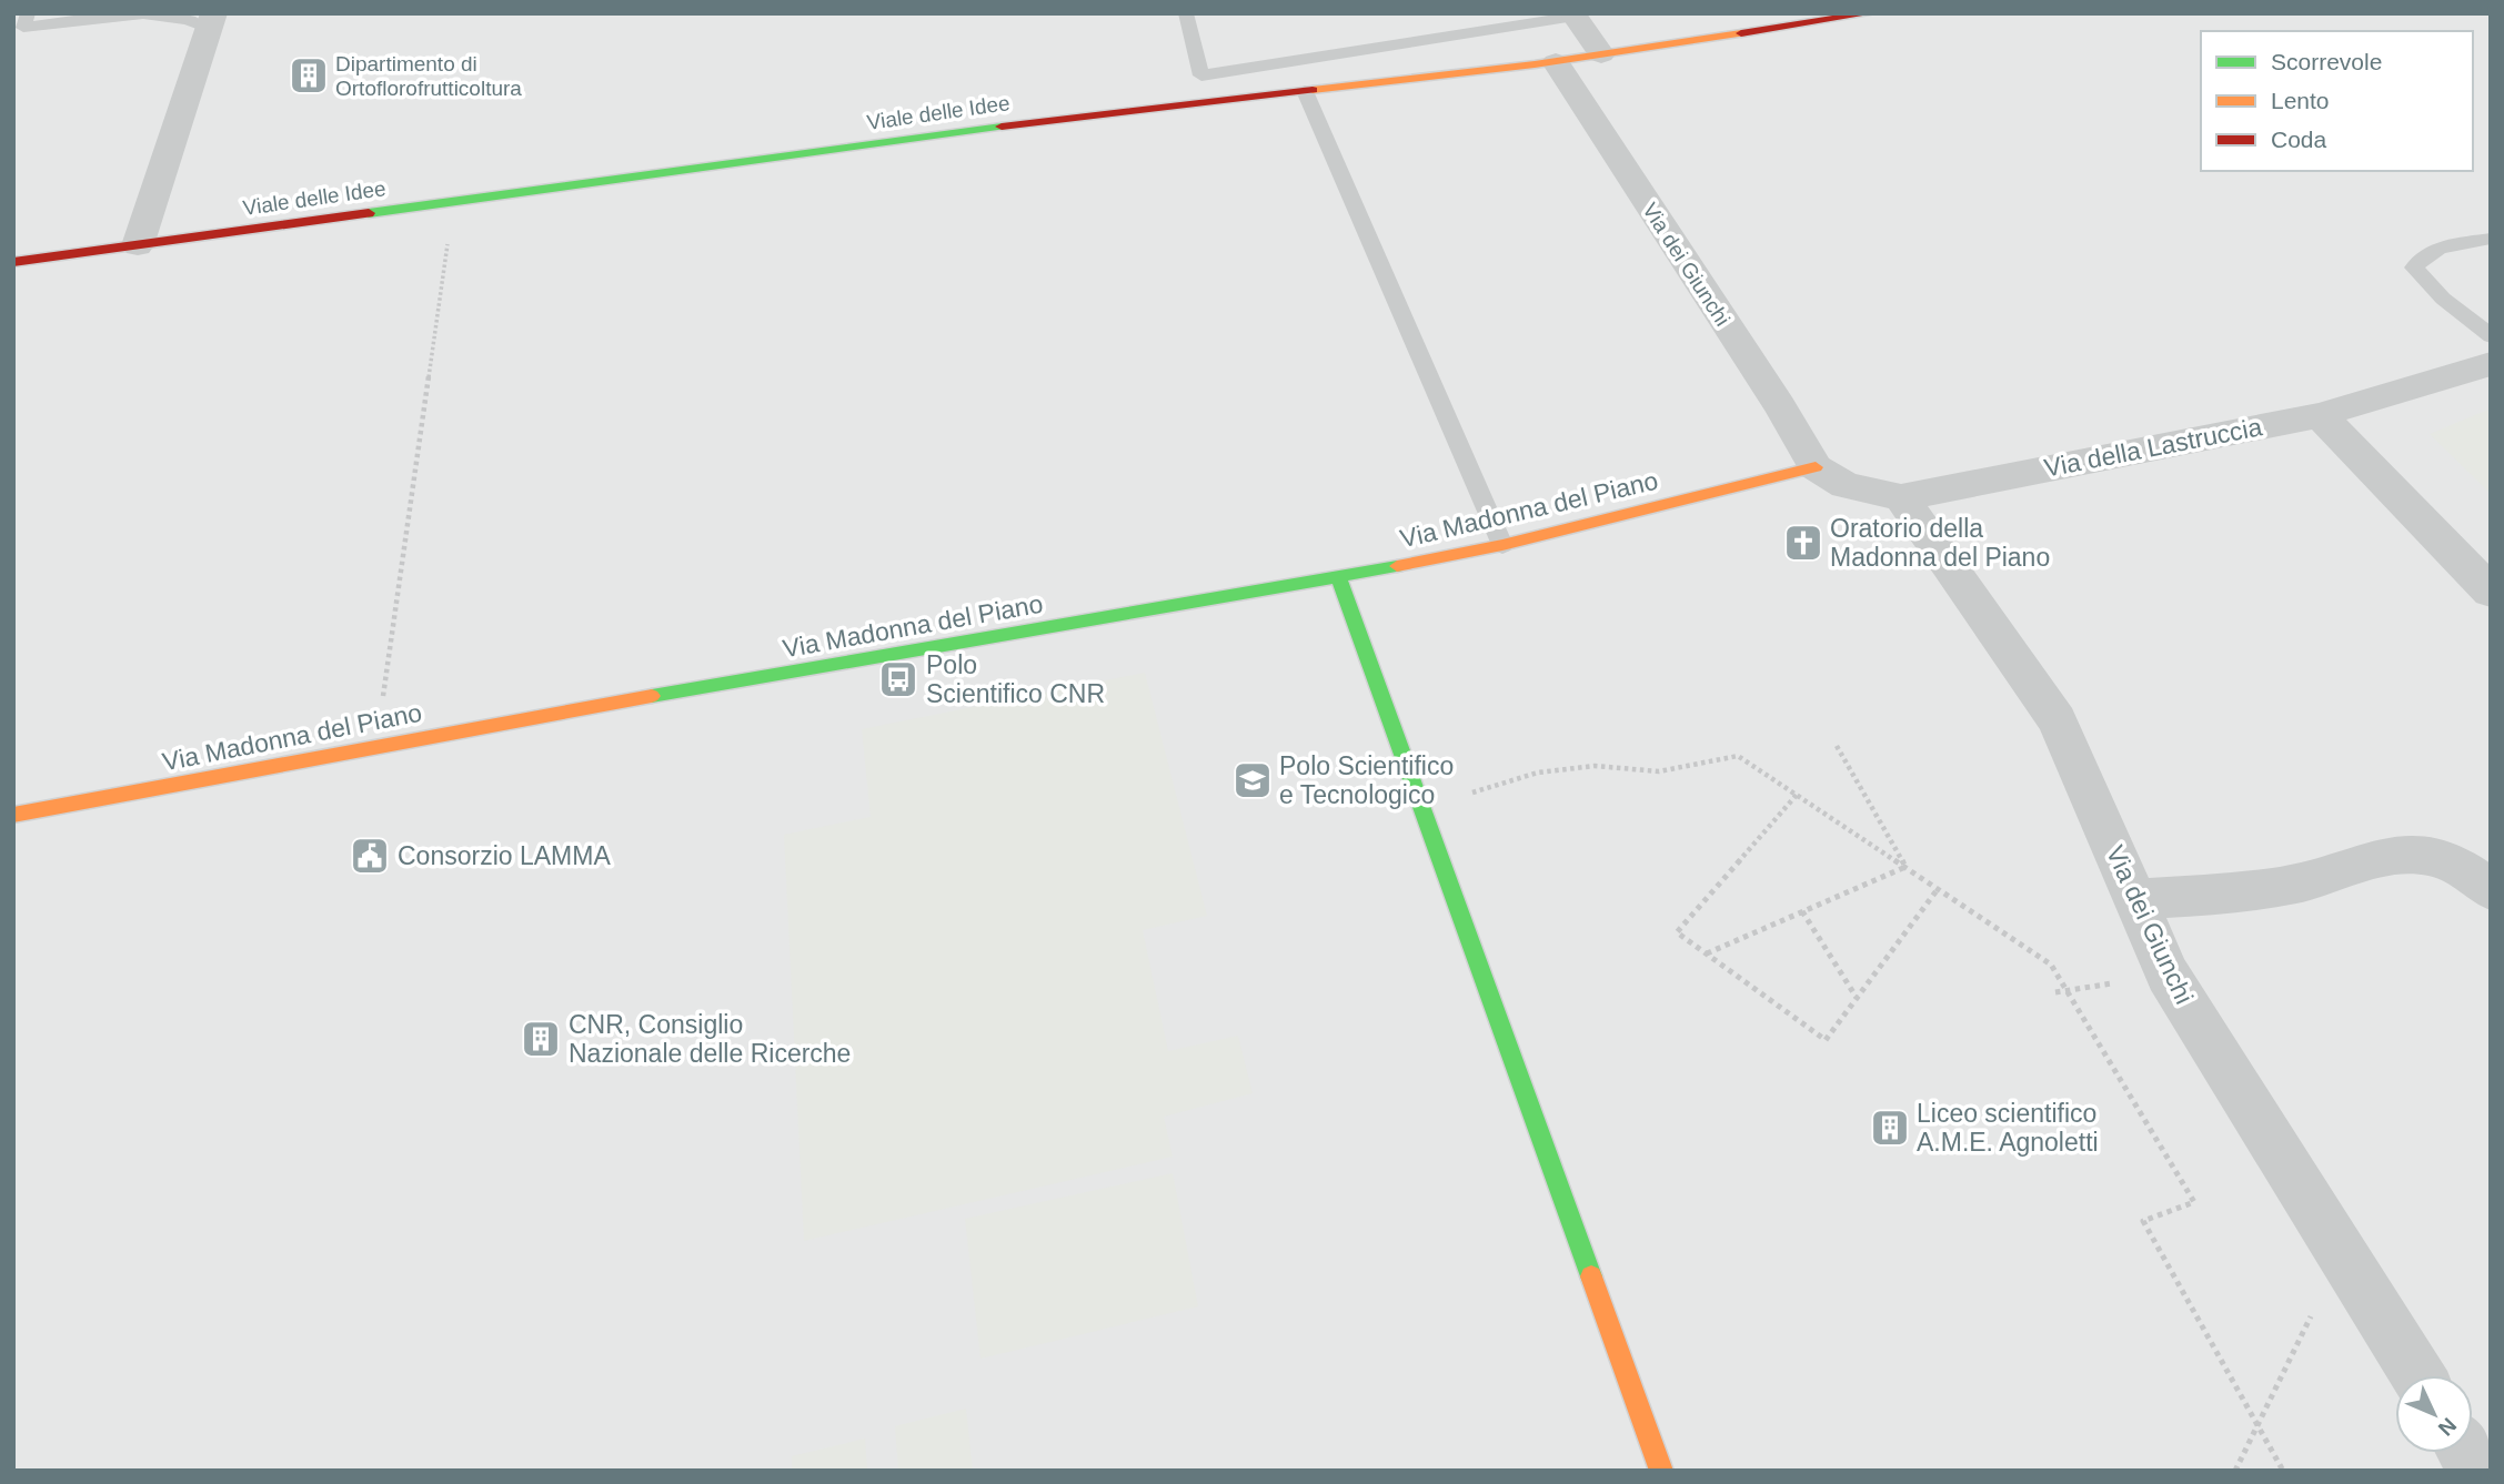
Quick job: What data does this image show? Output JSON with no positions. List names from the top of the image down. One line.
{"streets":{"street":["Viale delle Idee","Via dei Giunchi","Via della Lastruccia","Via Madonna del Piano"]},"crossings":[["Viale delle Idee","Via dei Giunchi"],["Via dei Giunchi","Via della Lastruccia"],["Via dei Giunchi","Via Madonna del Piano"],["Via della Lastruccia","Via Madonna del Piano"]],"places":{"building":["Dipartimento di Ortoflorofrutticoltura","CNR, Consiglio Nazionale delle Ricerche","Liceo scientifico A.M.E. Agnoletti"],"church":["Oratorio della Madonna del Piano"],"bus stop":["Polo Scientifico CNR"],"school or university":["Polo Scientifico e Tecnologico"],"public building":["Consorzio LAMMA"]},"legend":["Scorrevole","Lento","Coda"],"north":"bottom right"}
